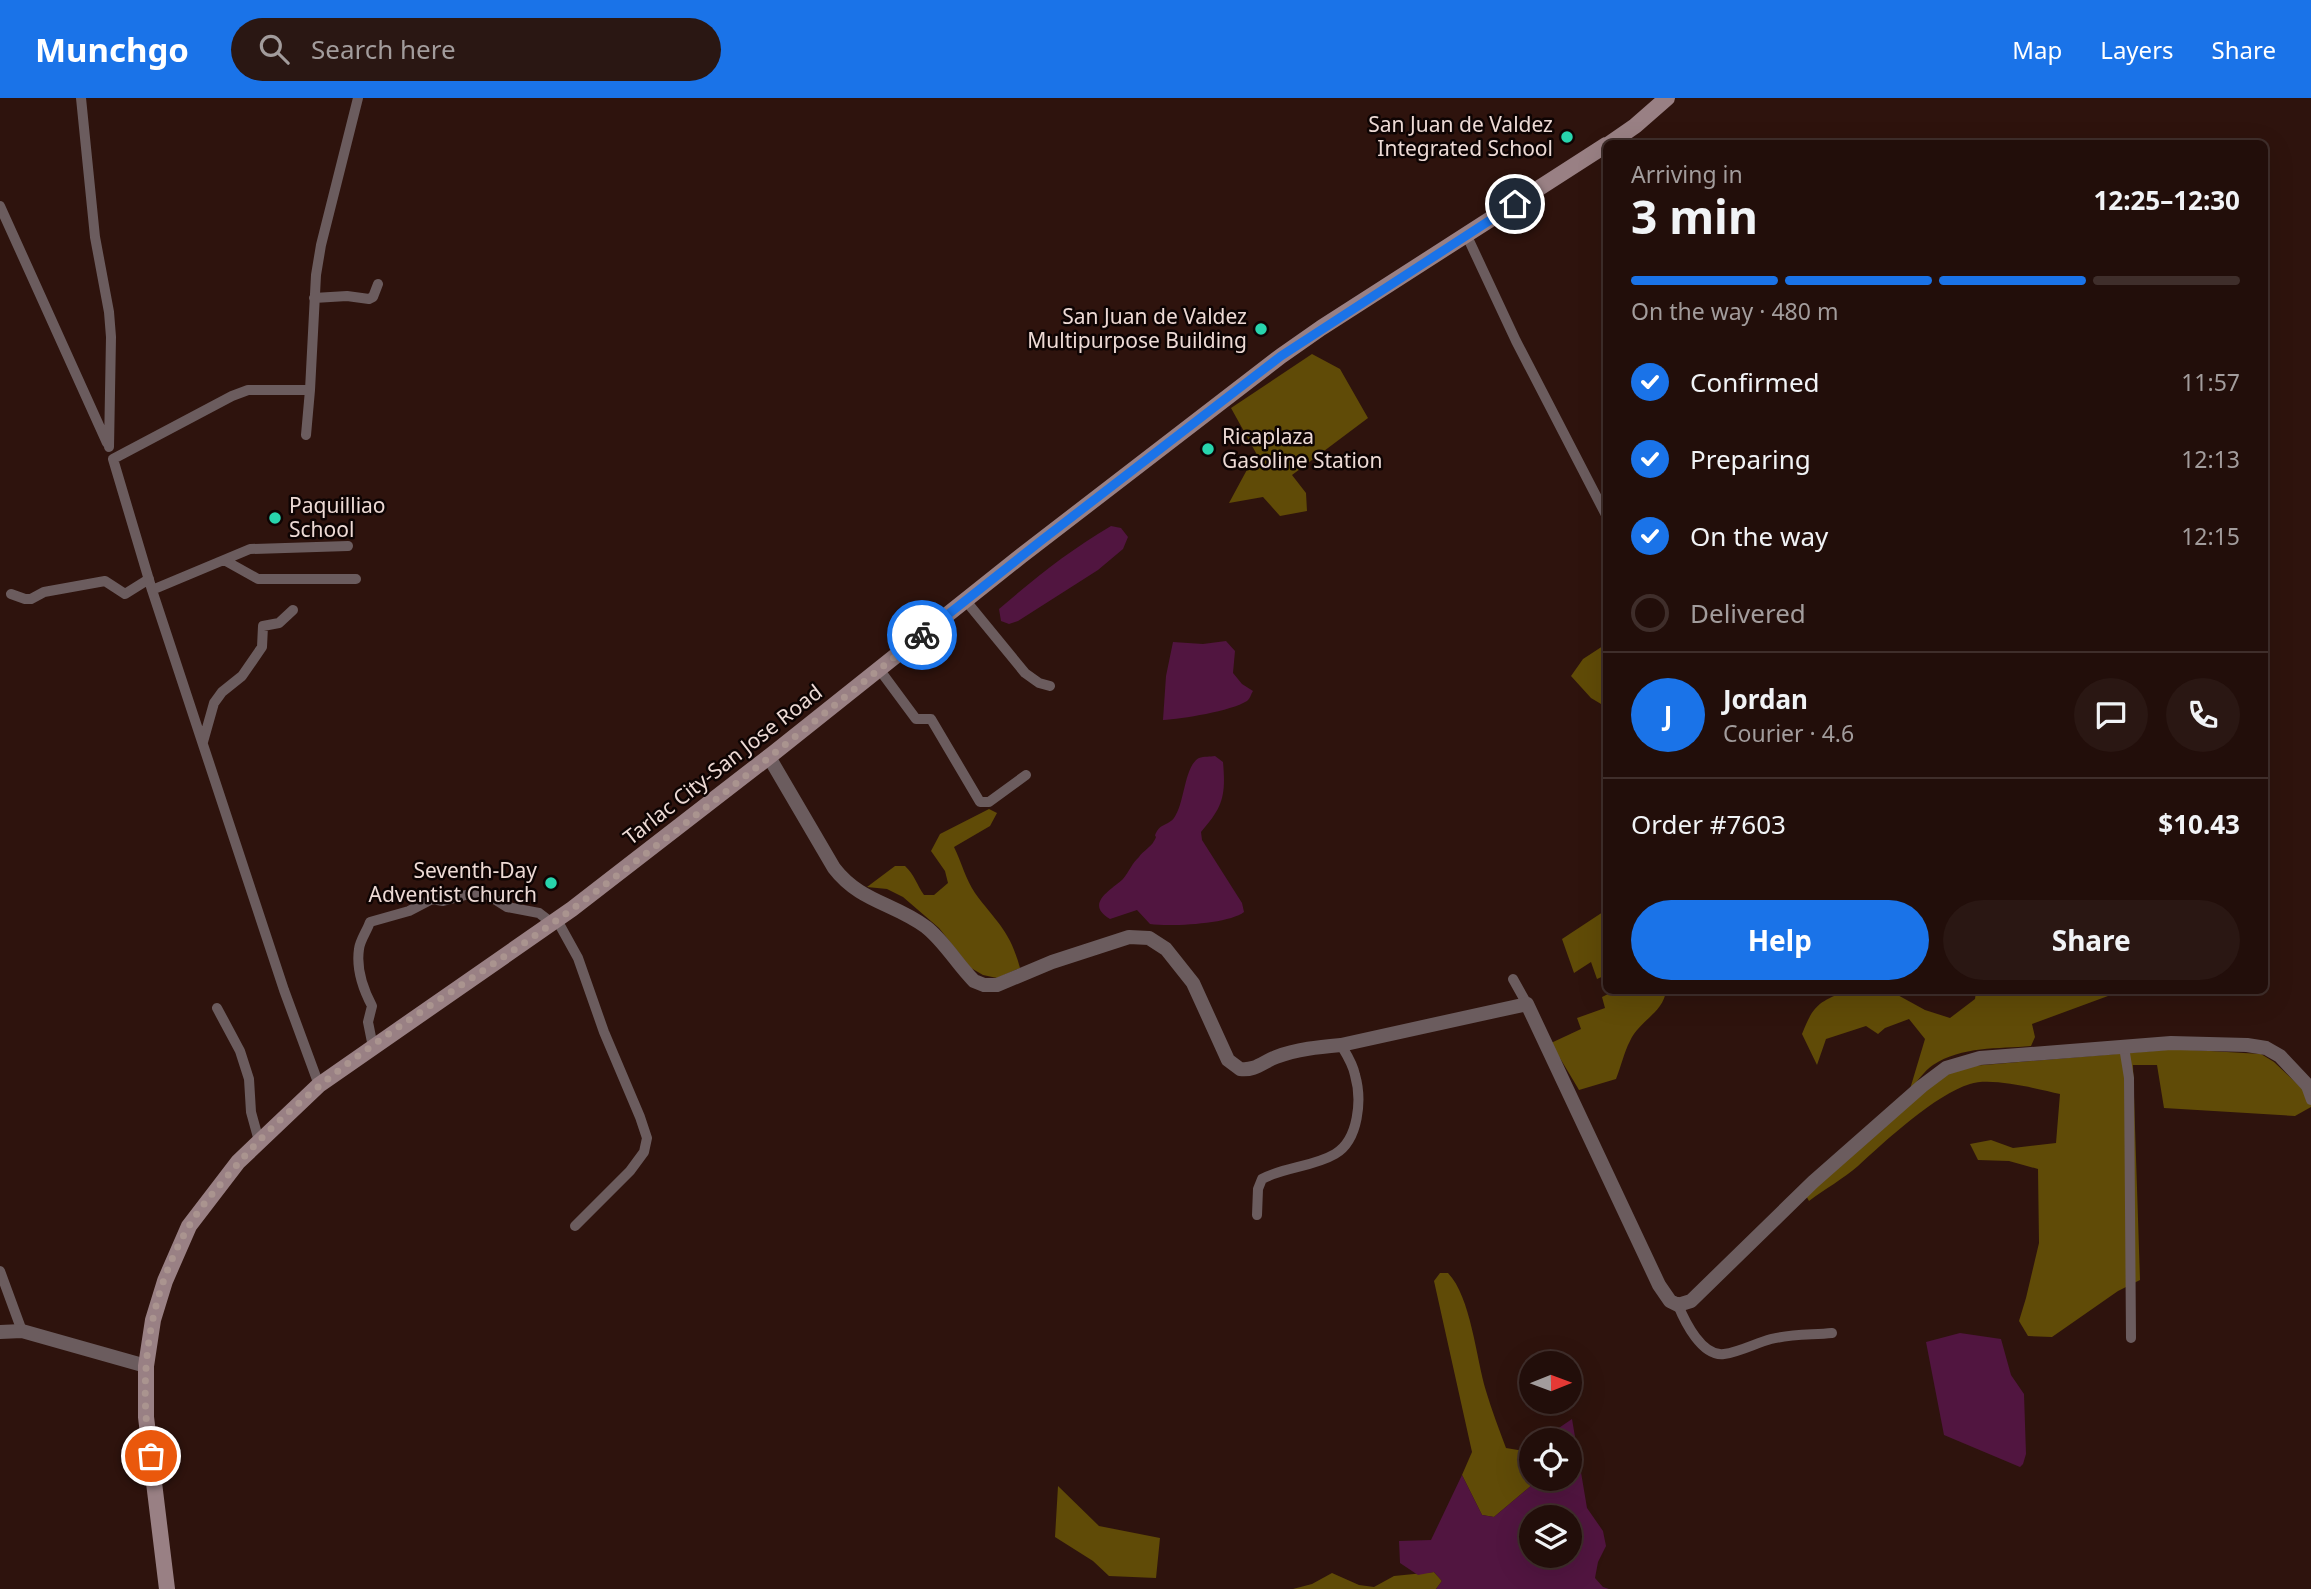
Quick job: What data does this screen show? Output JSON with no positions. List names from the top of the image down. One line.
{"streets":{"main road":["Tarlac City-San Jose Road"]},"places":["San Juan de Valdez Integrated School","San Juan de Valdez Multipurpose Building","Ricaplaza Gasoline Station","Paquilliao School","Seventh-Day Adventist Church"],"north":"right","page":{"header":"Munchgo","search":"Search here","nav":["Map","Layers","Share"],"heading":["3 min","Arriving in","12:25–12:30"],"panel":["Jordan","Courier · 4.6","Order #7603","$10.43"],"bar":"On the way · 480 m","list":[["Confirmed","11:57"],["Preparing","12:13"],["On the way","12:15"],"Delivered"],"round":"J","buttons":["Help","Share"]}}
